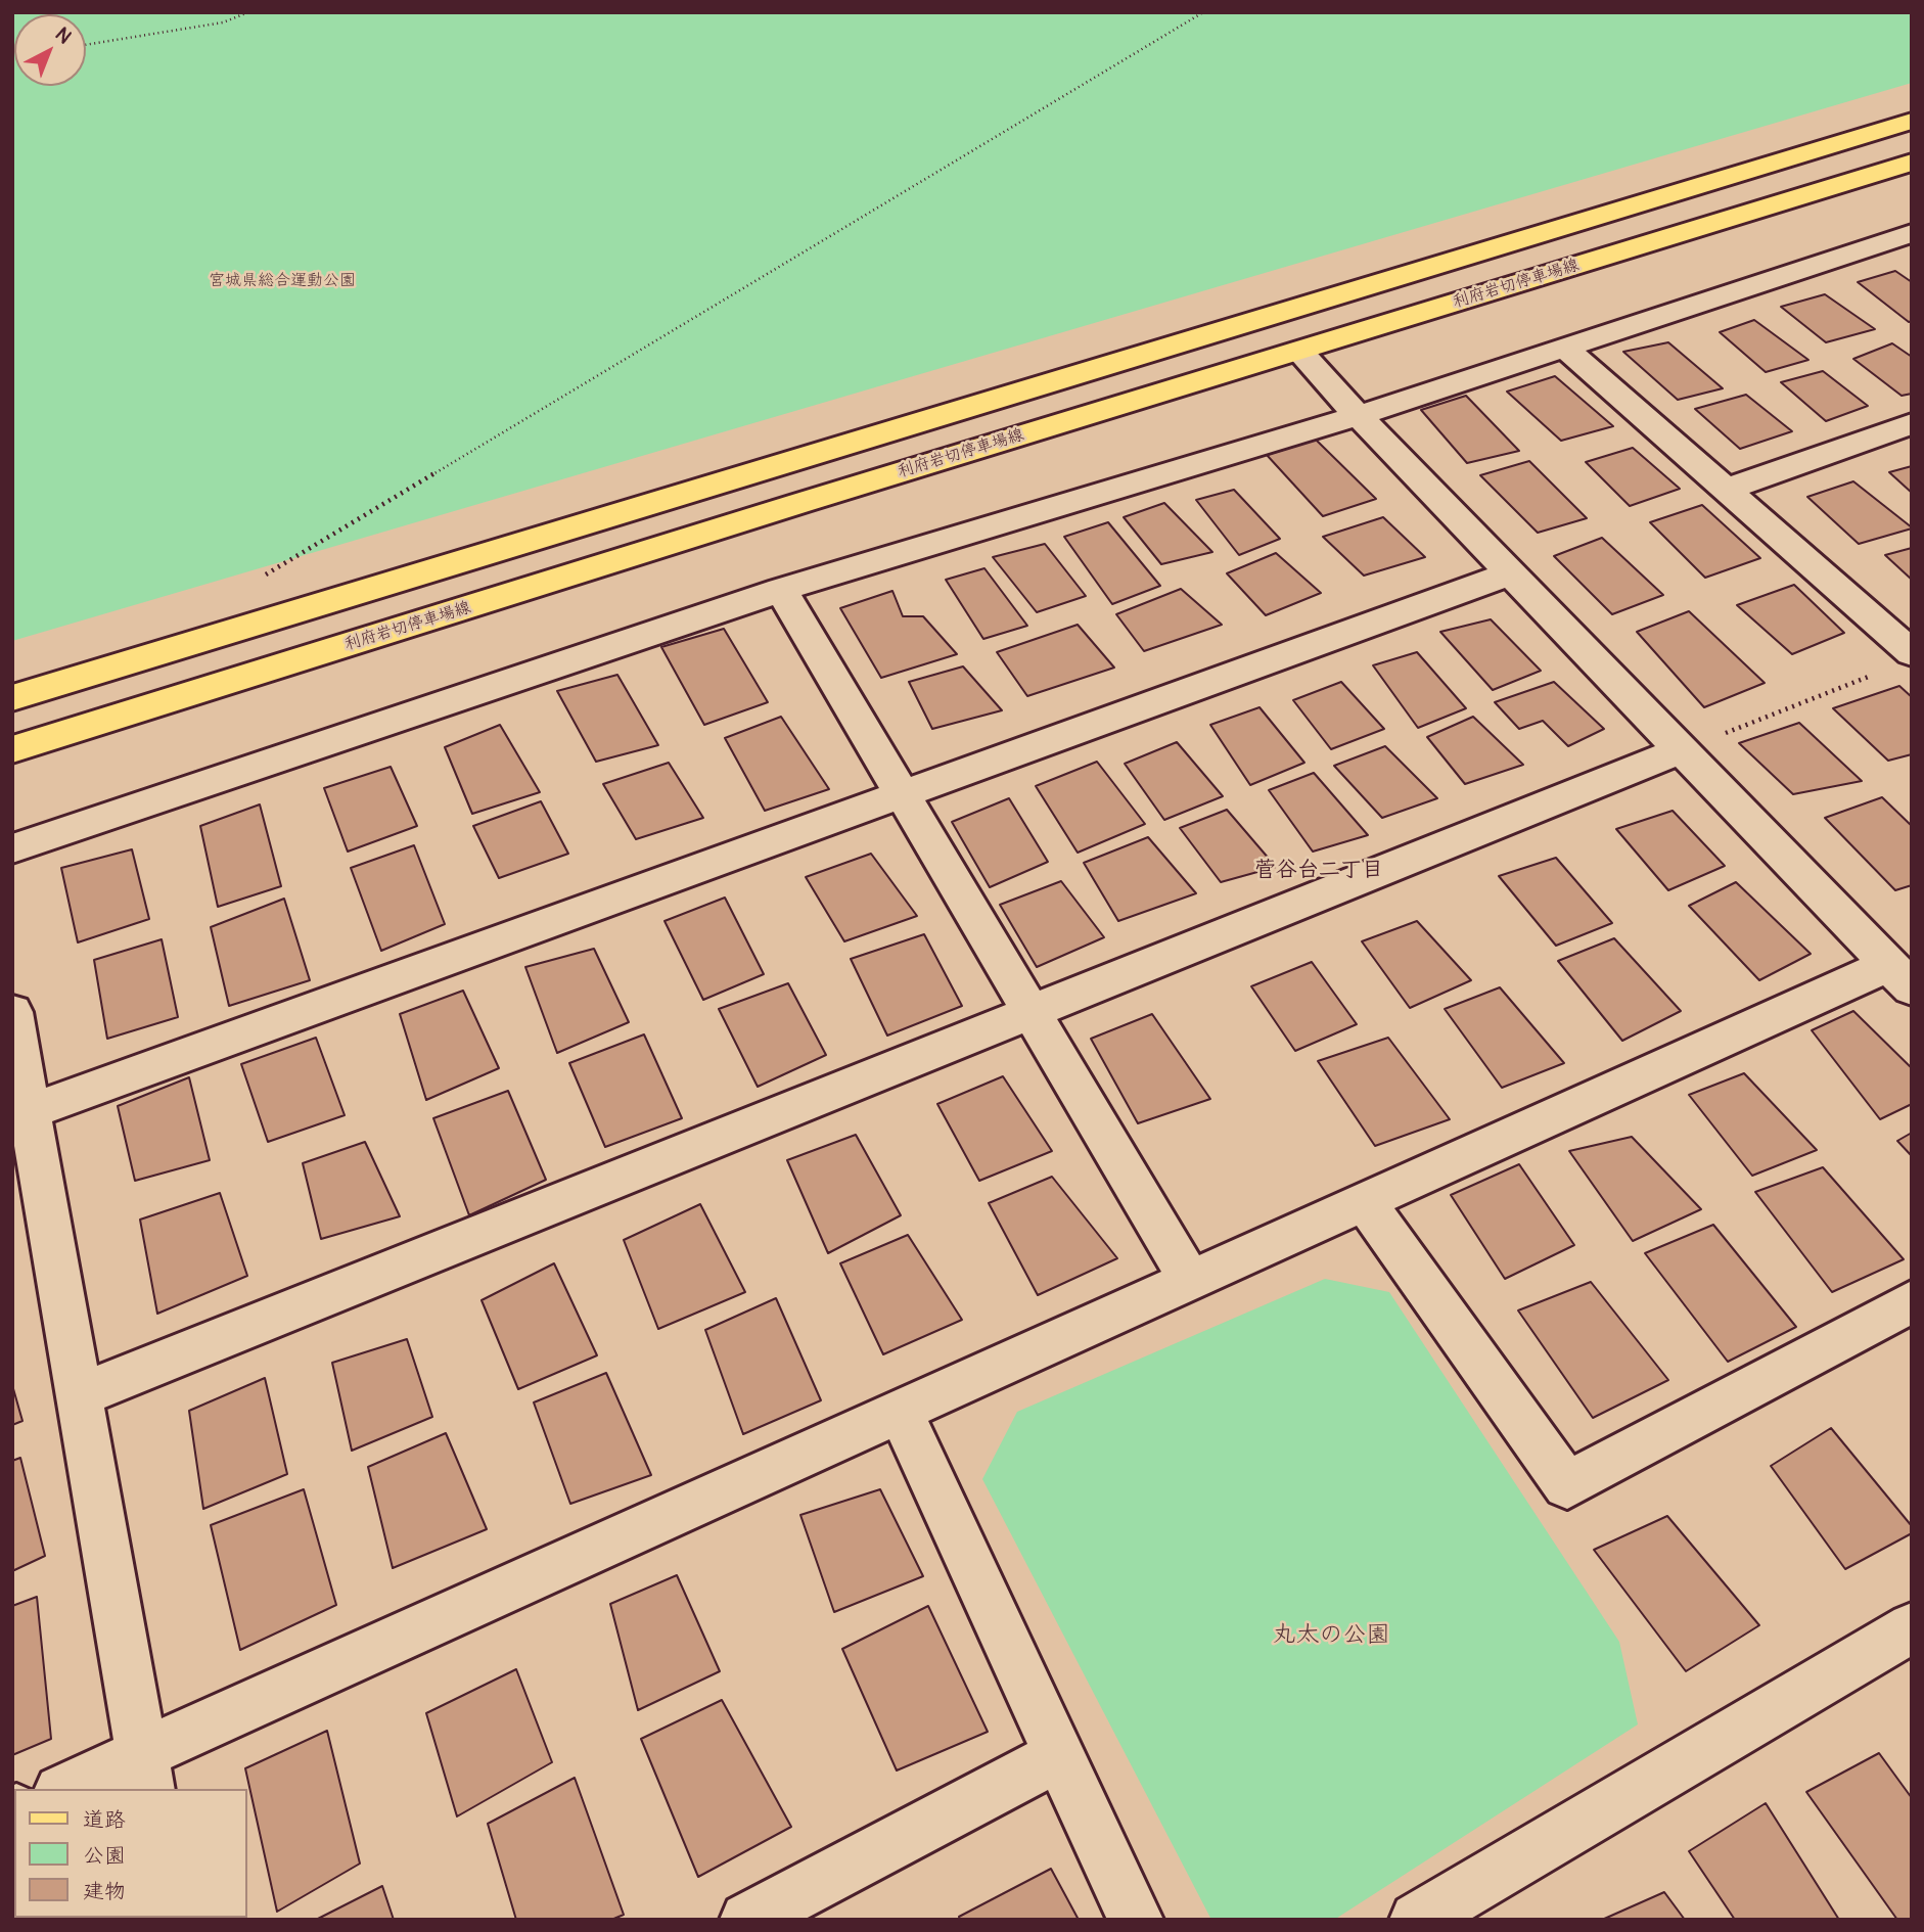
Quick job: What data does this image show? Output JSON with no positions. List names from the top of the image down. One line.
{"streets":{"main road":["利府岩切停車場線"]},"districts":["菅谷台二丁目"],"parks":["宮城県総合運動公園","丸太の公園"],"legend":["道路","公園","建物"],"north":"top right"}
